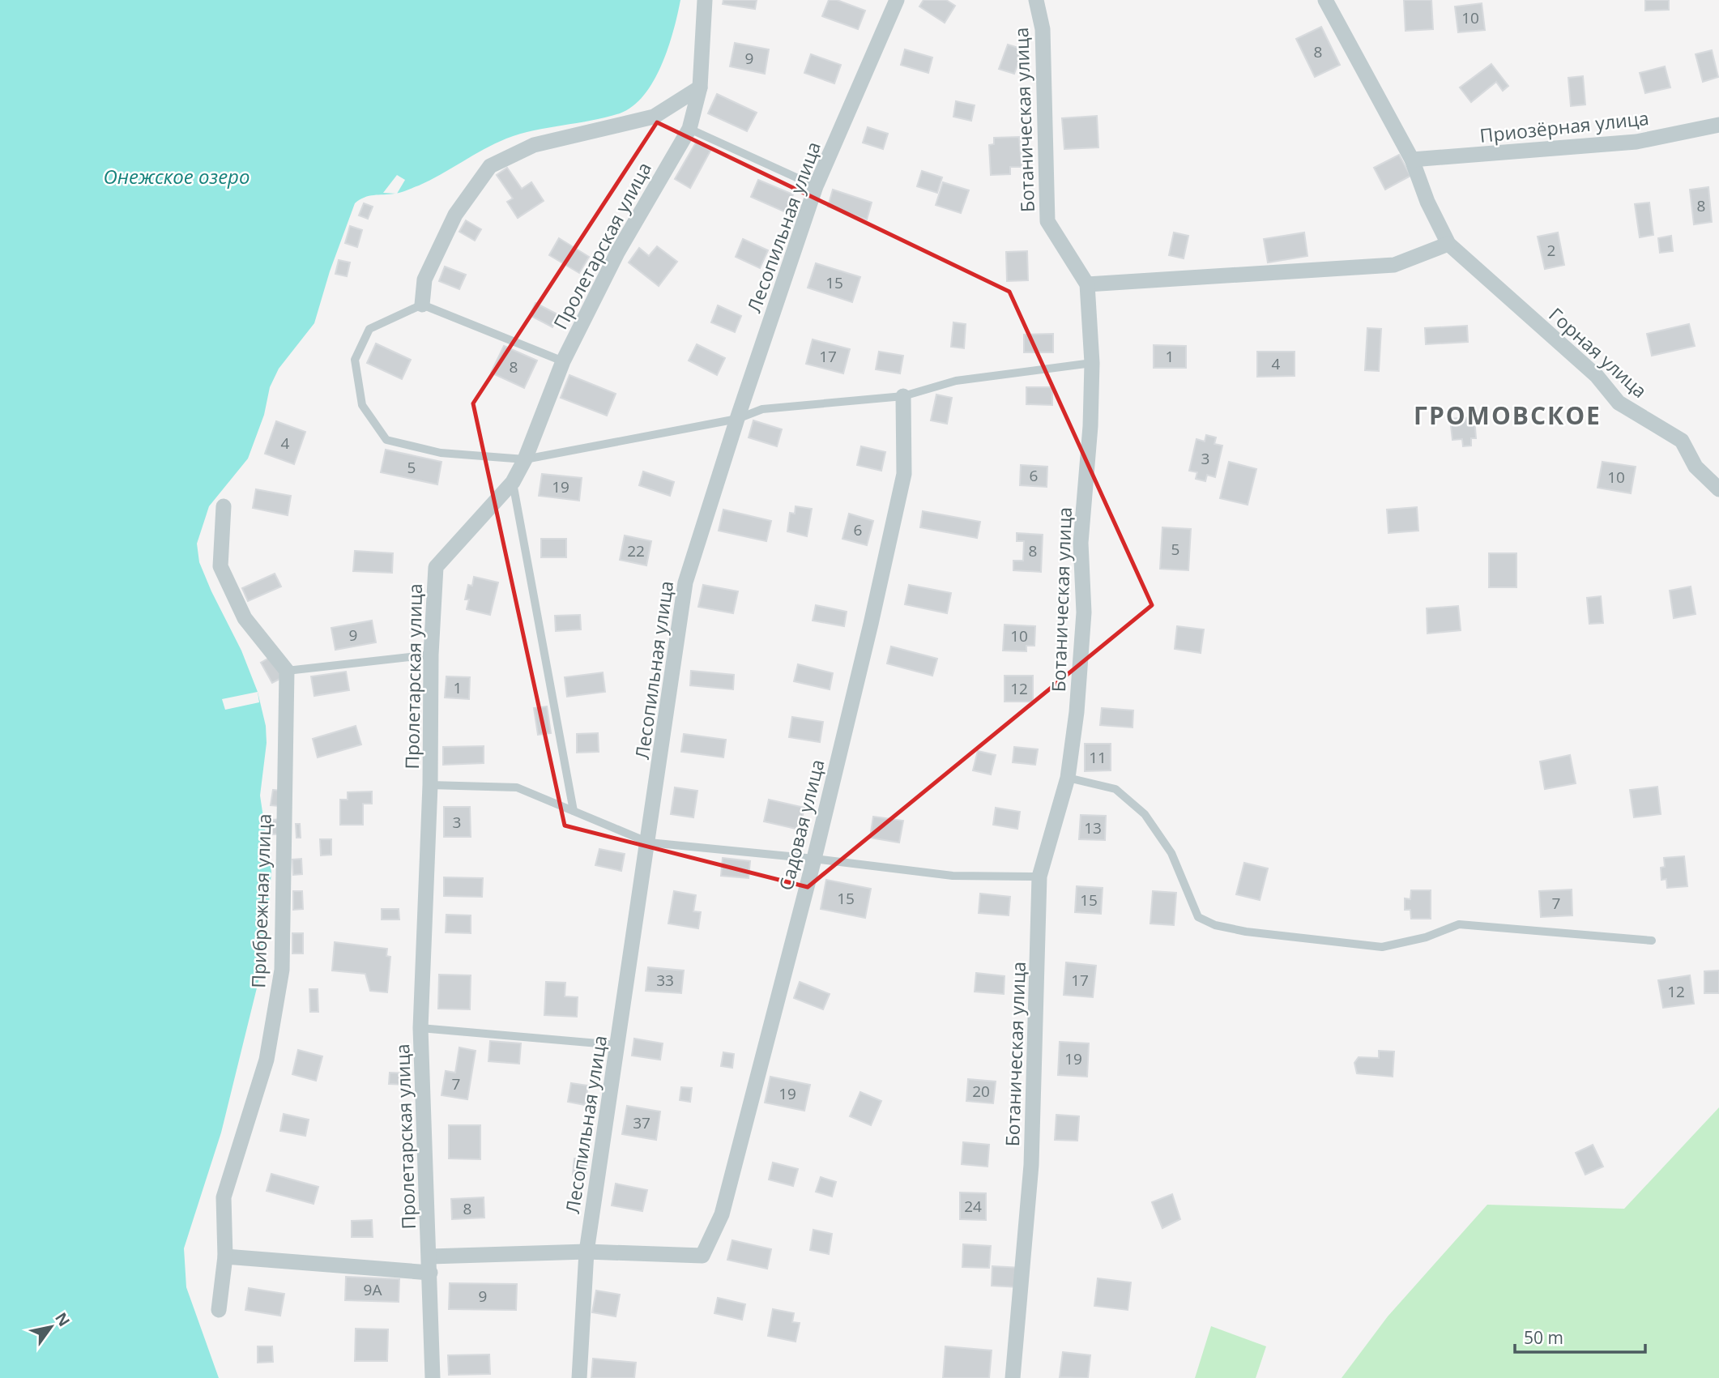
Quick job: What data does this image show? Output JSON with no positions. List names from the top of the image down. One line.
{"streets":{"street":["Ботаническая улица","Приозёрная улица","Лесопильная улица","Пролетарская улица","Горная улица","Садовая улица","Прибрежная улица"]},"crossings":[["Приозёрная улица","Горная улица"],["Лесопильная улица","Садовая улица"]],"districts":["ГРОМОВСКОЕ"],"water":["Онежское озеро"],"house_numbers":["10","8","9","8","2","15","17","1","4","8","4","3","5","6","10","19","6","5","22","8","9","10","1","12","11","3","13","15","15","7","33","17","12","19","7","20","19","37","24","8","9А","9"],"scale_bar":"50 m","north":"top right"}
